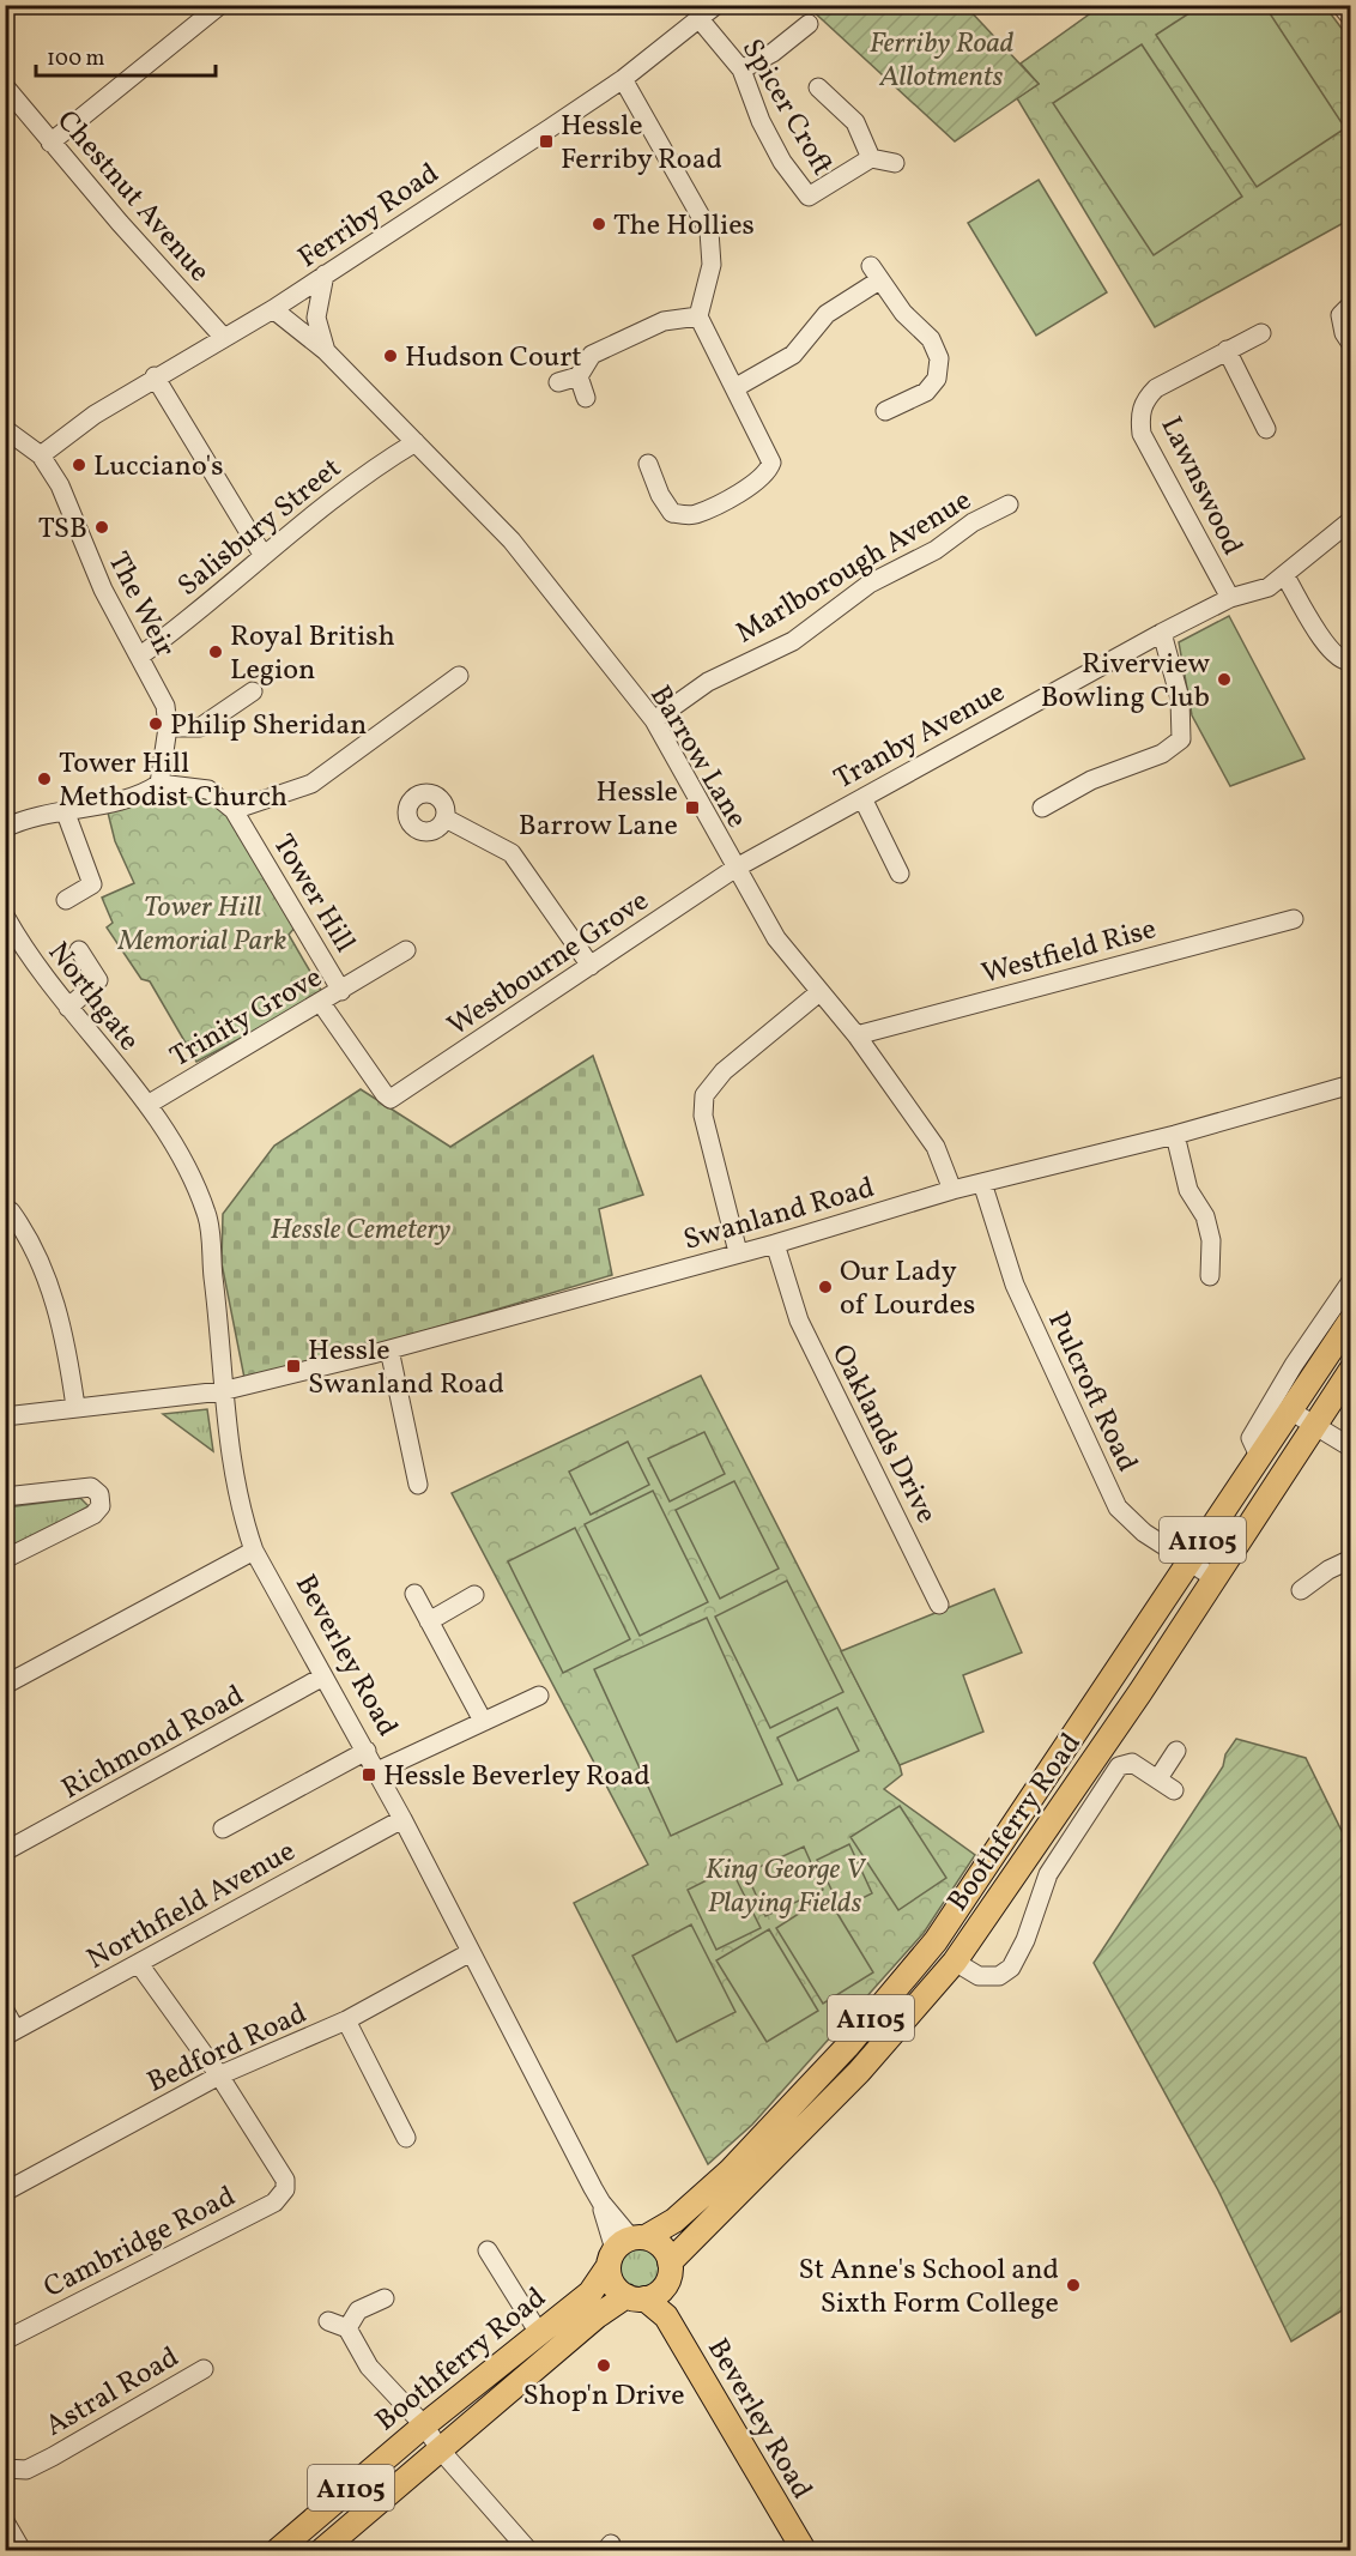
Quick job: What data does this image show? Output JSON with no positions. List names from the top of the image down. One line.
{"streets":{"main road":["A1105","Beverley Road","Boothferry Road"],"street":["Spicer Croft","Chestnut Avenue","Ferriby Road","Lawnswood","Salisbury Street","Marlborough Avenue","The Weir","Tranby Avenue","Barrow Lane","Tower Hill","Westfield Rise","Westbourne Grove","Northgate","Trinity Grove","Swanland Road","Pulcroft Road","Oaklands Drive","Richmond Road","Northfield Avenue","Bedford Road","Cambridge Road","Astral Road"]},"crossings":[["Spicer Croft","Ferriby Road"],["Chestnut Avenue","Ferriby Road"],["Ferriby Road","The Weir"],["Ferriby Road","Barrow Lane"],["Lawnswood","Tranby Avenue"],["Salisbury Street","The Weir"],["Salisbury Street","Barrow Lane"],["Marlborough Avenue","Barrow Lane"],["The Weir","Tower Hill"],["Tranby Avenue","Barrow Lane"],["Tranby Avenue","Westbourne Grove"],["Barrow Lane","Westfield Rise"],["Barrow Lane","Westbourne Grove"],["Barrow Lane","Swanland Road"],["Tower Hill","Trinity Grove"],["Westbourne Grove","Trinity Grove"],["Northgate","Trinity Grove"],["Northgate","Beverley Road"],["Trinity Grove","Beverley Road"],["Swanland Road","Pulcroft Road"],["Swanland Road","Oaklands Drive"],["Swanland Road","Beverley Road"],["Pulcroft Road","Boothferry Road"],["Beverley Road","Richmond Road"],["Beverley Road","Boothferry Road"],["Beverley Road","Northfield Avenue"],["Beverley Road","Bedford Road"],["Bedford Road","Cambridge Road"]],"parks":["Ferriby Road Allotments","Tower Hill Memorial Park","Hessle Cemetery","King George V Playing Fields"],"places":{"transit":["Hessle Ferriby Road","Hessle Barrow Lane","Hessle Swanland Road","Hessle Beverley Road"],"other":["The Hollies","Hudson Court","Lucciano's","TSB","Royal British Legion","Riverview Bowling Club","Philip Sheridan","Tower Hill Methodist Church","Our Lady of Lourdes","St Anne's School and Sixth Form College","Shop'n Drive"]},"scale_bar":"100 m"}
